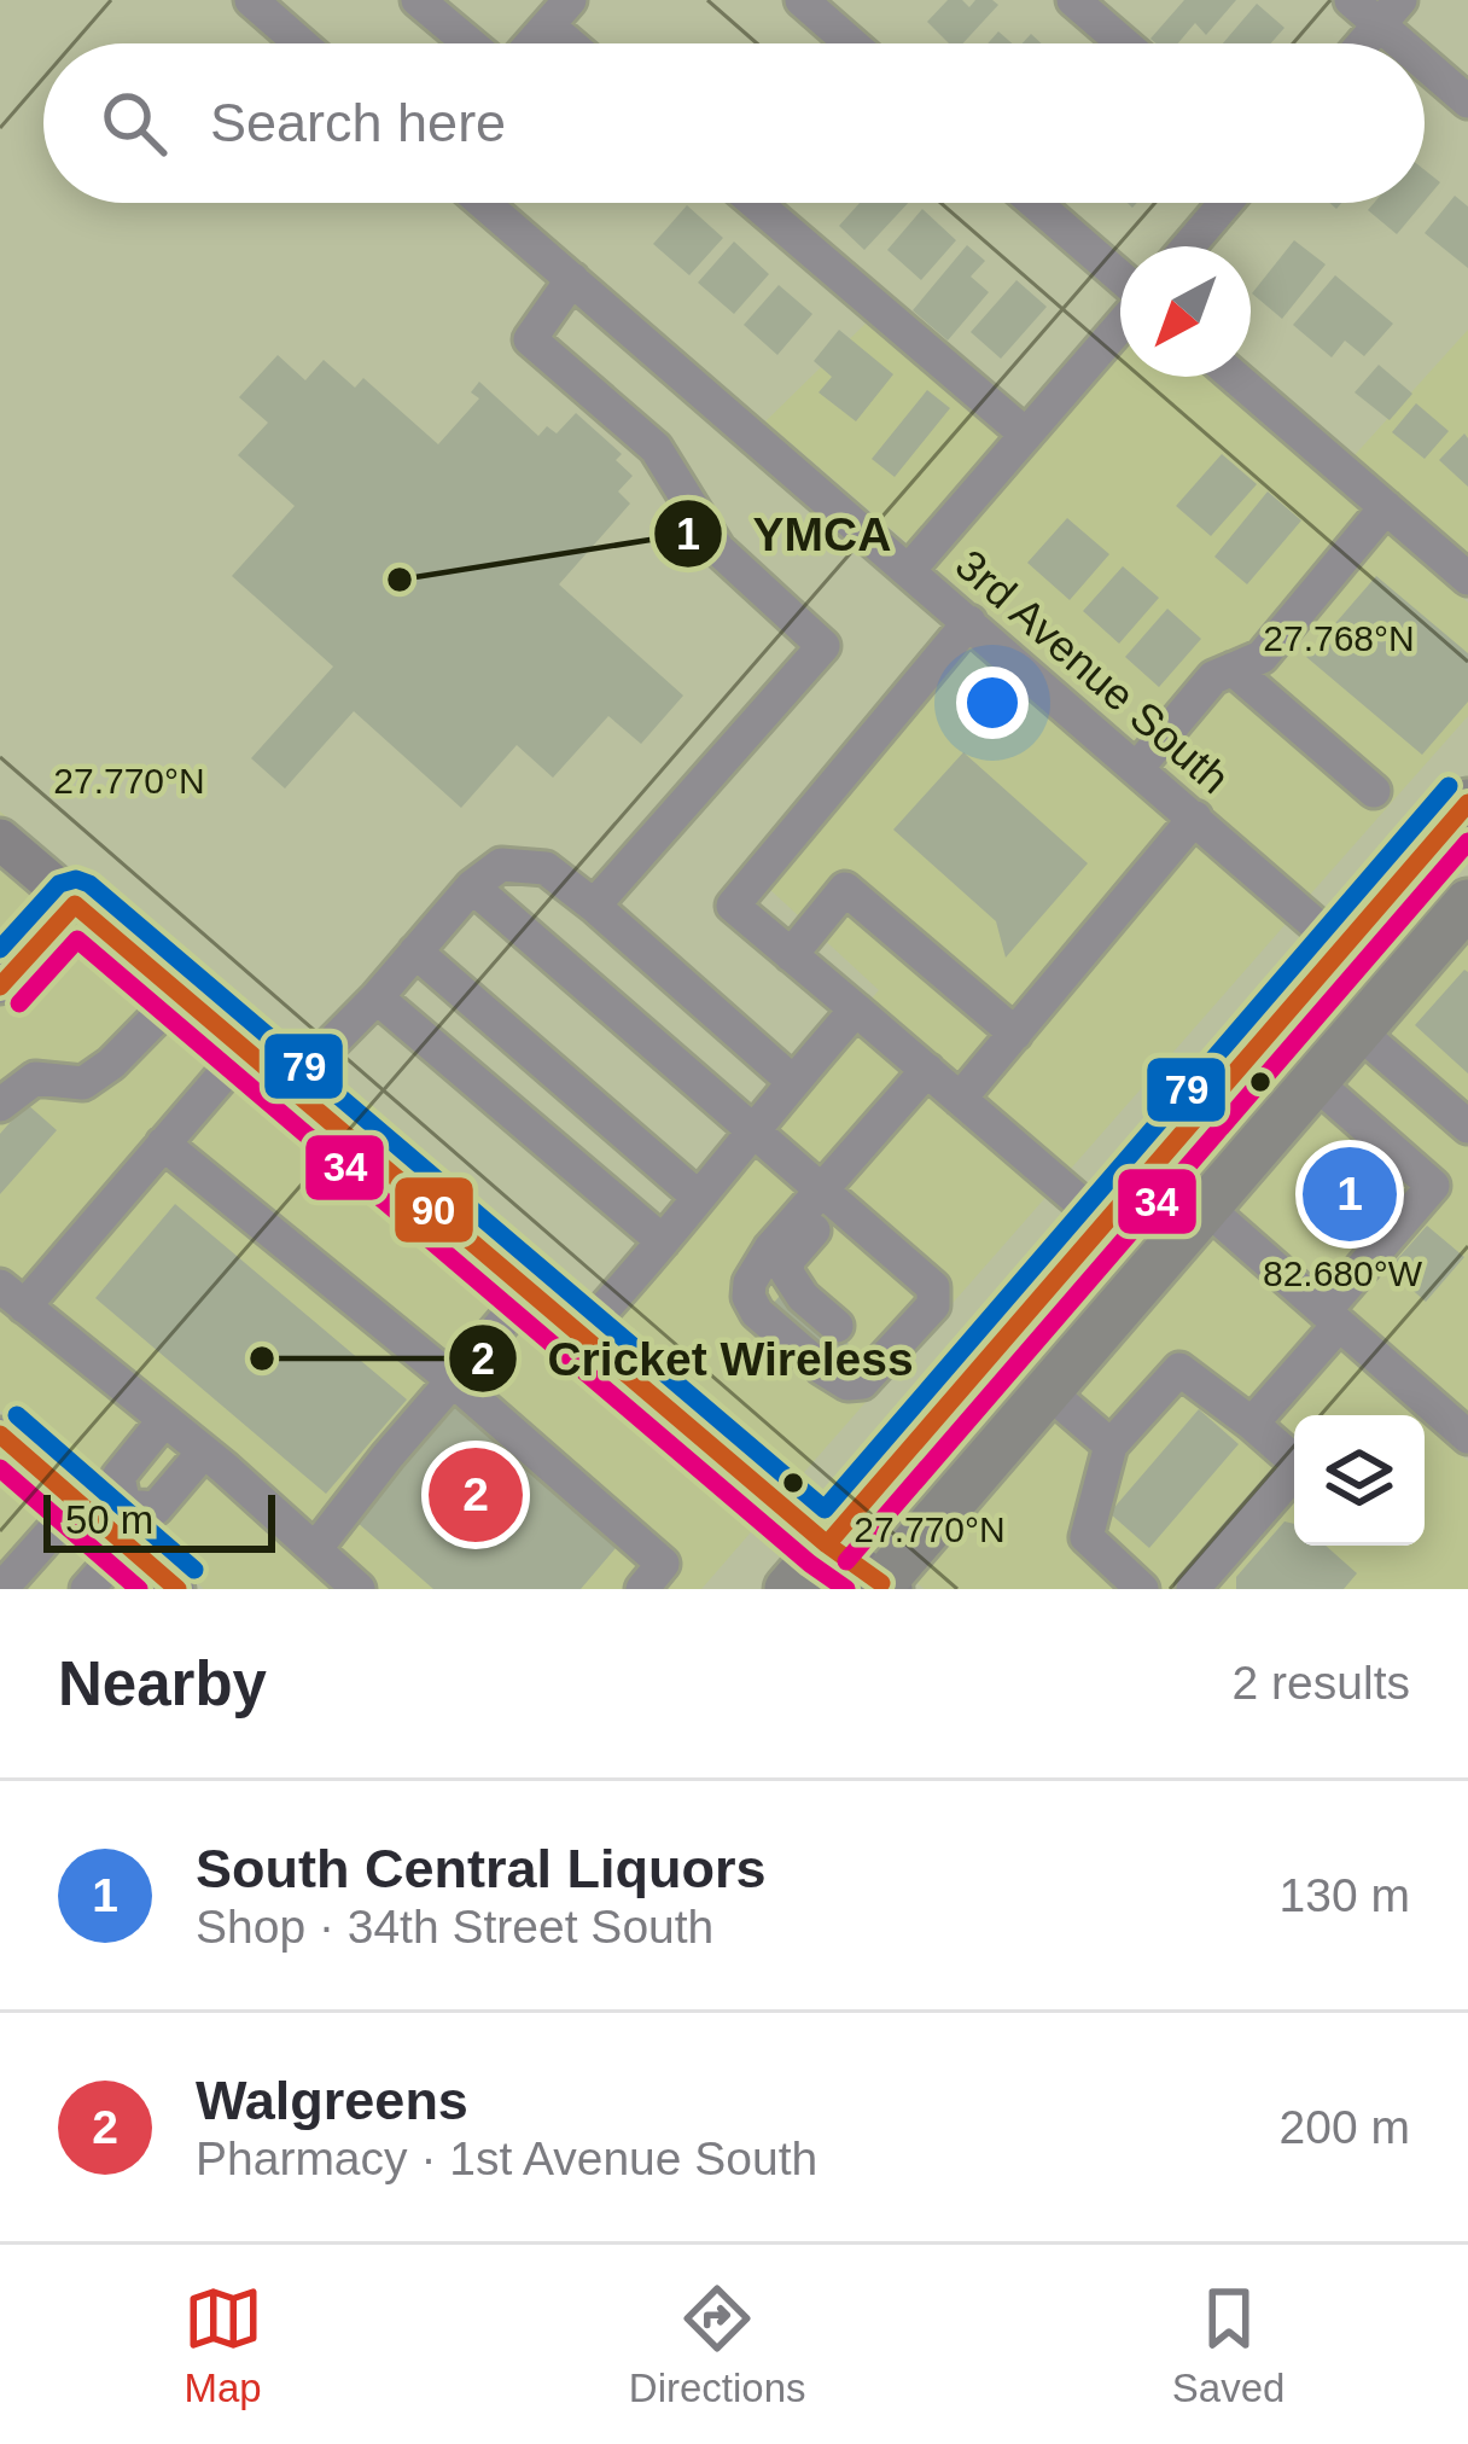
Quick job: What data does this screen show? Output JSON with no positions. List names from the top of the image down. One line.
{"streets":{"street":["3rd Avenue South"]},"places":["YMCA","Cricket Wireless"],"lines":["transit line 79","transit line 90","transit line 34"],"scale_bar":"50 m","north":"bottom left","page":{"search":"Search here","pins":["1","2"],"scale":"50 m","heading":["Nearby","2 results"],"list":[{"mark":"1","name":"South Central Liquors","note":"Shop · 34th Street South","value":"130 m"},{"mark":"2","name":"Walgreens","note":"Pharmacy · 1st Avenue South","value":"200 m"}],"nav":["Map","Directions","Saved"]},"coordinates":["27.768°N","27.770°N","82.680°W"]}
